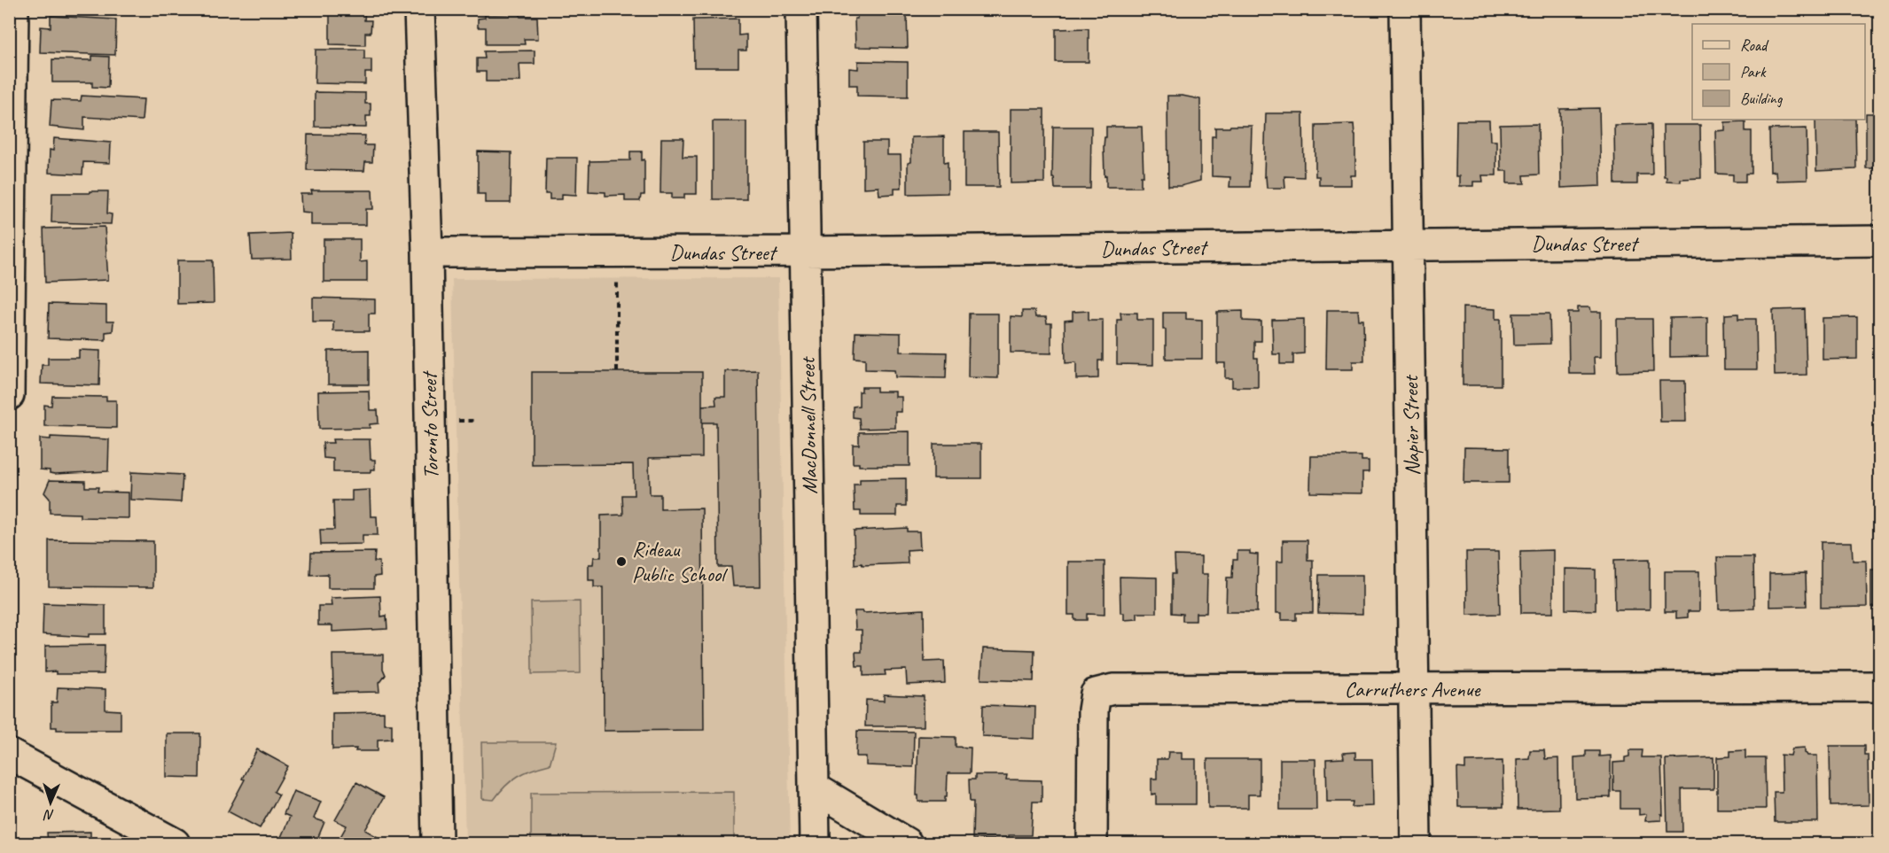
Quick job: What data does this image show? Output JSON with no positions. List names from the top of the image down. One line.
{"streets":{"street":["Dundas Street","Toronto Street","MacDonnell Street","Napier Street","Carruthers Avenue"]},"crossings":[["Dundas Street","Toronto Street"],["Dundas Street","MacDonnell Street"],["Dundas Street","Napier Street"],["Napier Street","Carruthers Avenue"]],"places":["Rideau Public School"],"legend":["Road","Park","Building"],"north":"bottom"}
